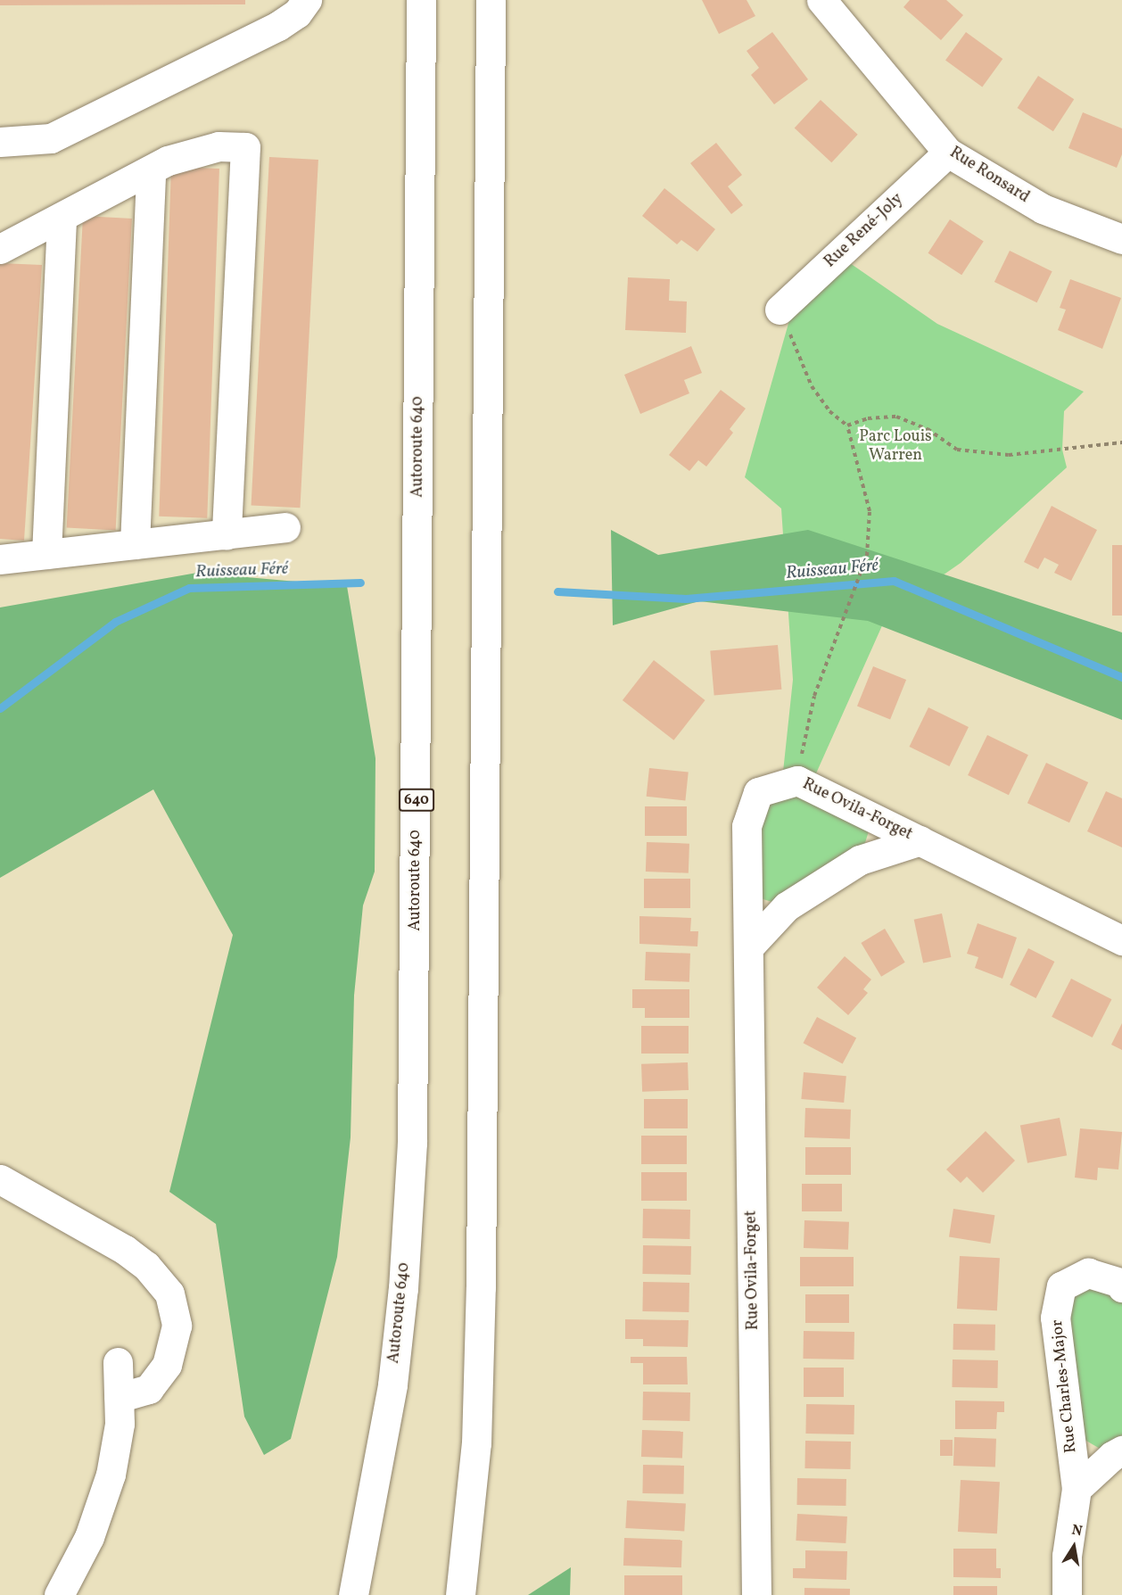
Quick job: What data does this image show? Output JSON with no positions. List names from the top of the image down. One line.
{"streets":{"main road":["Rue Ronsard","Rue René-Joly","Autoroute 640","640","Rue Ovila-Forget","Rue Charles-Major"]},"crossings":[["Rue Ronsard","Rue René-Joly"]],"water":["Ruisseau Féré"],"parks":["Parc Louis Warren"],"north":"top"}
